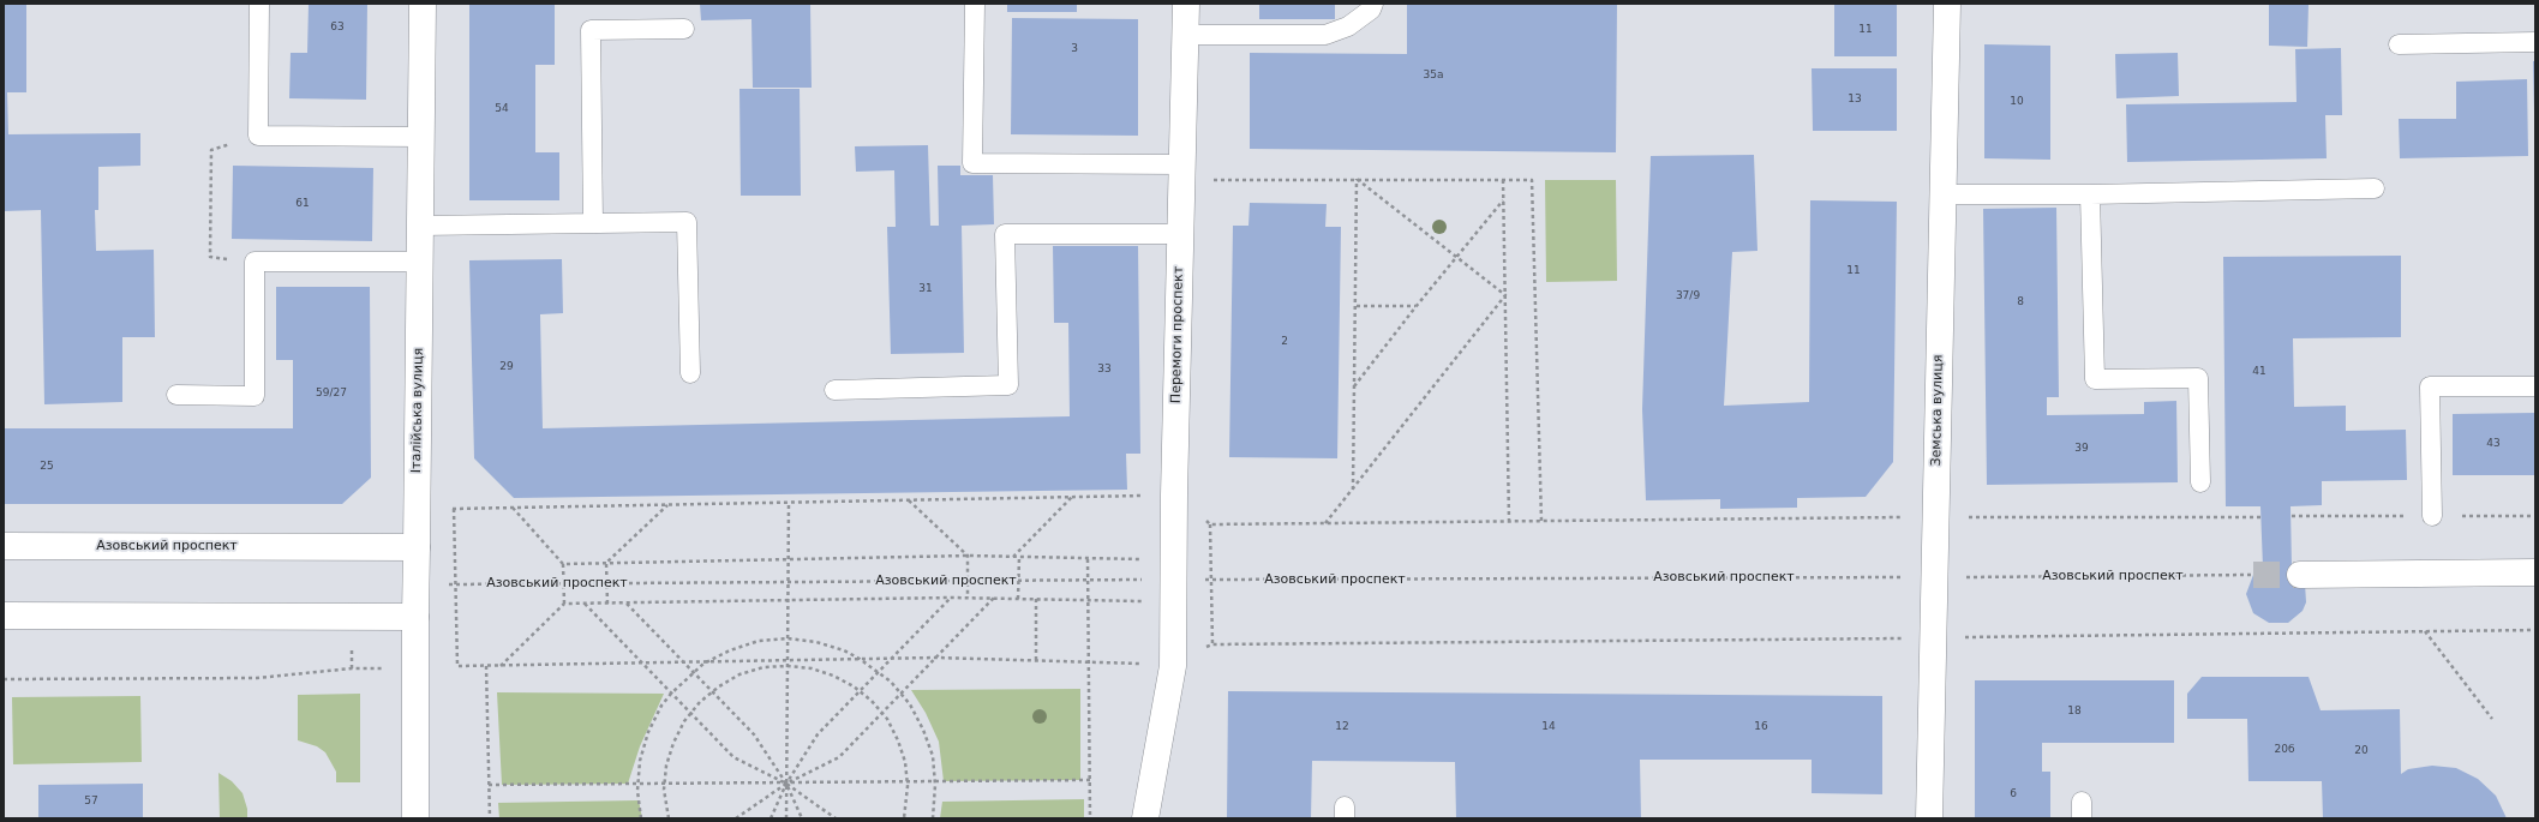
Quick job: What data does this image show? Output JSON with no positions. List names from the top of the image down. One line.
{"streets":{"street":["Перемоги проспект","Італійська вулиця","Земська вулиця","Азовський проспект"]},"crossings":[["Перемоги проспект","Азовський проспект"],["Італійська вулиця","Азовський проспект"],["Земська вулиця","Азовський проспект"]],"house_numbers":["63","11","3","35а","13","10","54","61","11","31","37/9","8","2","29","33","41","59/27","43","39","25","18","12","14","16","20б","20","6","57"]}
